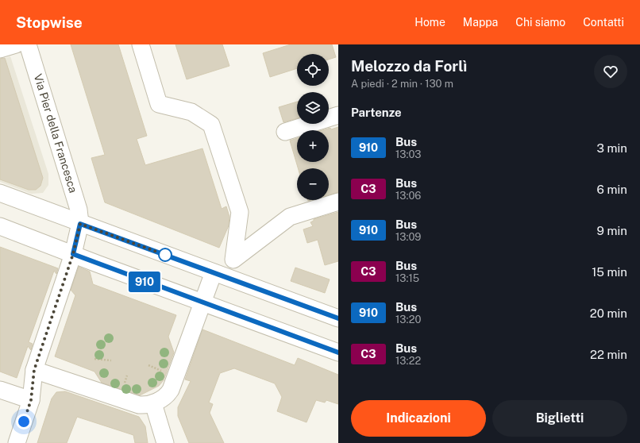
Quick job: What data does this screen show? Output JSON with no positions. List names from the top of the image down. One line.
{"streets":{"street":["Via Pier della Francesca"]},"lines":["bus line 910"],"page":{"header":"Stopwise","nav":["Home","Mappa","Chi siamo","Contatti"],"on_map":"910","heading":[["Melozzo da Forlì","A piedi · 2 min · 130 m"],"Partenze"],"map_buttons":["+","−"],"list":[{"mark":"910","name":"Bus","note":"13:03","value":"3 min"},{"mark":"C3","name":"Bus","note":"13:06","value":"6 min"},{"mark":"910","name":"Bus","note":"13:09","value":"9 min"},{"mark":"C3","name":"Bus","note":"13:15","value":"15 min"},{"mark":"910","name":"Bus","note":"13:20","value":"20 min"},{"mark":"C3","name":"Bus","note":"13:22","value":"22 min"}],"buttons":["Indicazioni","Biglietti"]}}
